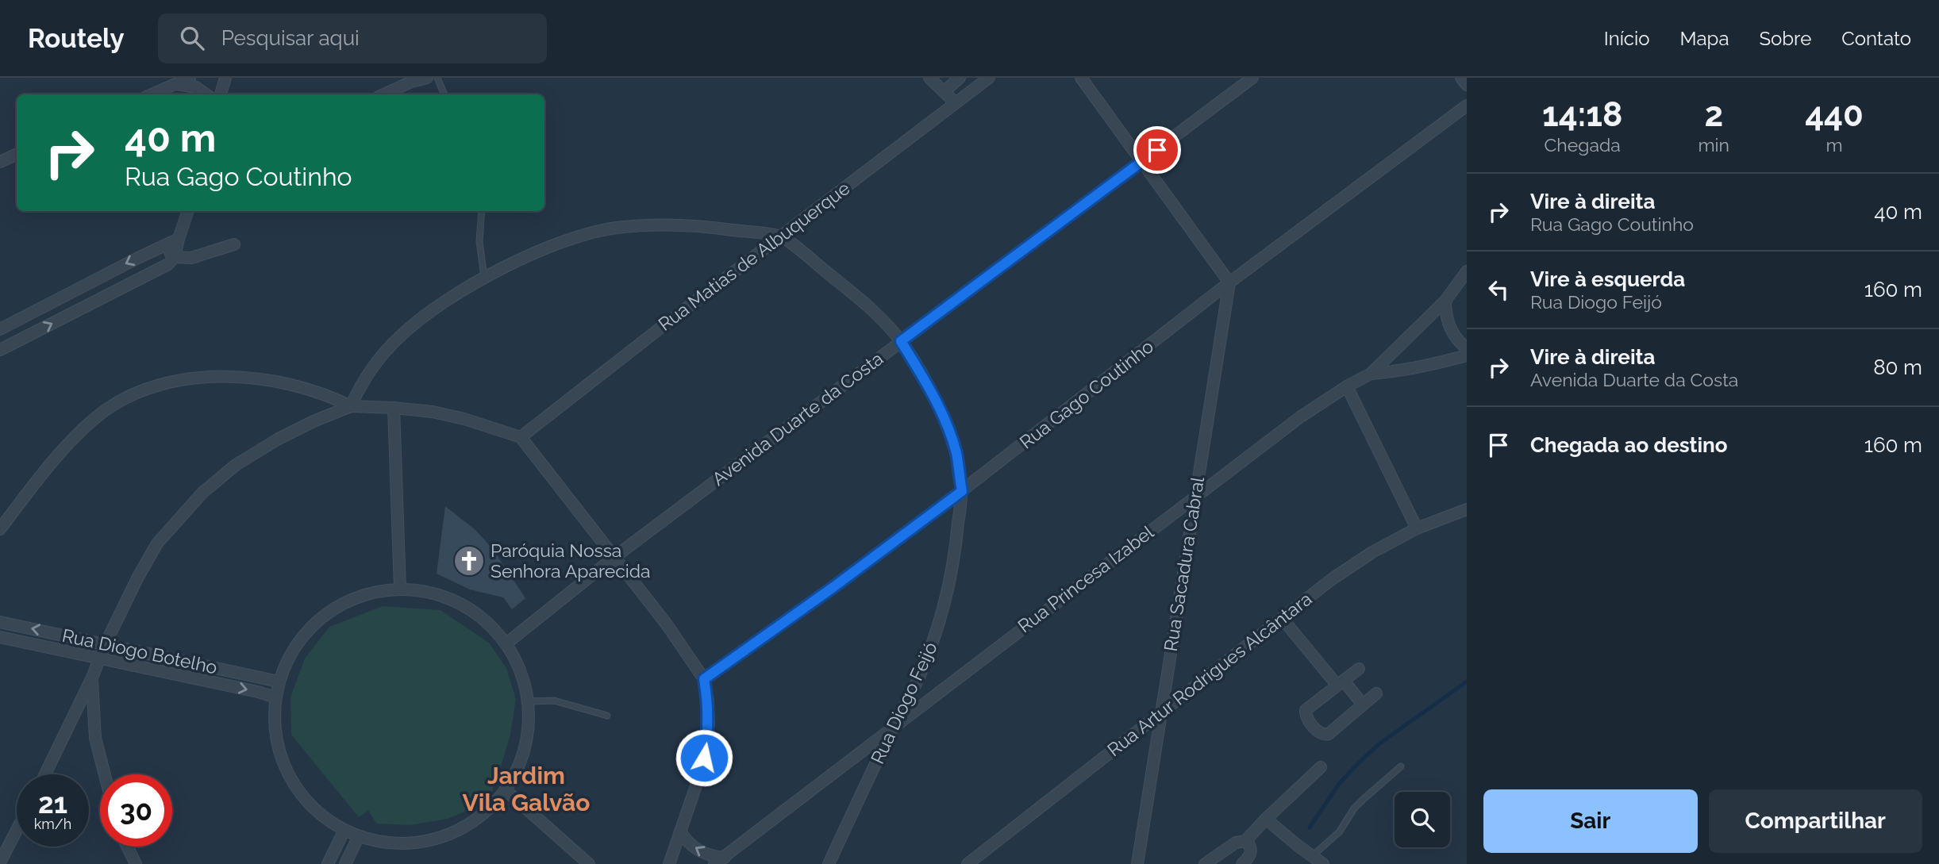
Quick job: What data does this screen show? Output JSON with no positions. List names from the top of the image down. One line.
{"streets":{"street":["Rua Matias de Albuquerque","Rua Gago Coutinho","Avenida Duarte da Costa","Rua Sacadura Cabral","Rua Princesa Izabel","Rua Diogo Botelho","Rua Artur Rodrigues Alcântara","Rua Diogo Feijó"]},"crossings":[["Rua Matias de Albuquerque","Rua Diogo Feijó"],["Rua Gago Coutinho","Rua Sacadura Cabral"],["Rua Gago Coutinho","Rua Diogo Feijó"],["Avenida Duarte da Costa","Rua Diogo Feijó"],["Rua Sacadura Cabral","Rua Princesa Izabel"],["Rua Sacadura Cabral","Rua Artur Rodrigues Alcântara"],["Rua Princesa Izabel","Rua Diogo Feijó"]],"districts":["Jardim Vila Galvão"],"places":{"church":["Paróquia Nossa Senhora Aparecida"]},"page":{"header":"Routely","search":"Pesquisar aqui","nav":["Início","Mapa","Sobre","Contato"],"eta":["14:18","Chegada","2","min","440","m"],"turn":["40 m","Rua Gago Coutinho"],"list":[{"name":"Vire à direita","note":"Rua Gago Coutinho","value":"40 m"},{"name":"Vire à esquerda","note":"Rua Diogo Feijó","value":"160 m"},{"name":"Vire à direita","note":"Avenida Duarte da Costa","value":"80 m"},{"name":"Chegada ao destino","value":"160 m"}],"speed":"21 km/h","limit":"30","buttons":["Sair","Compartilhar"]}}
